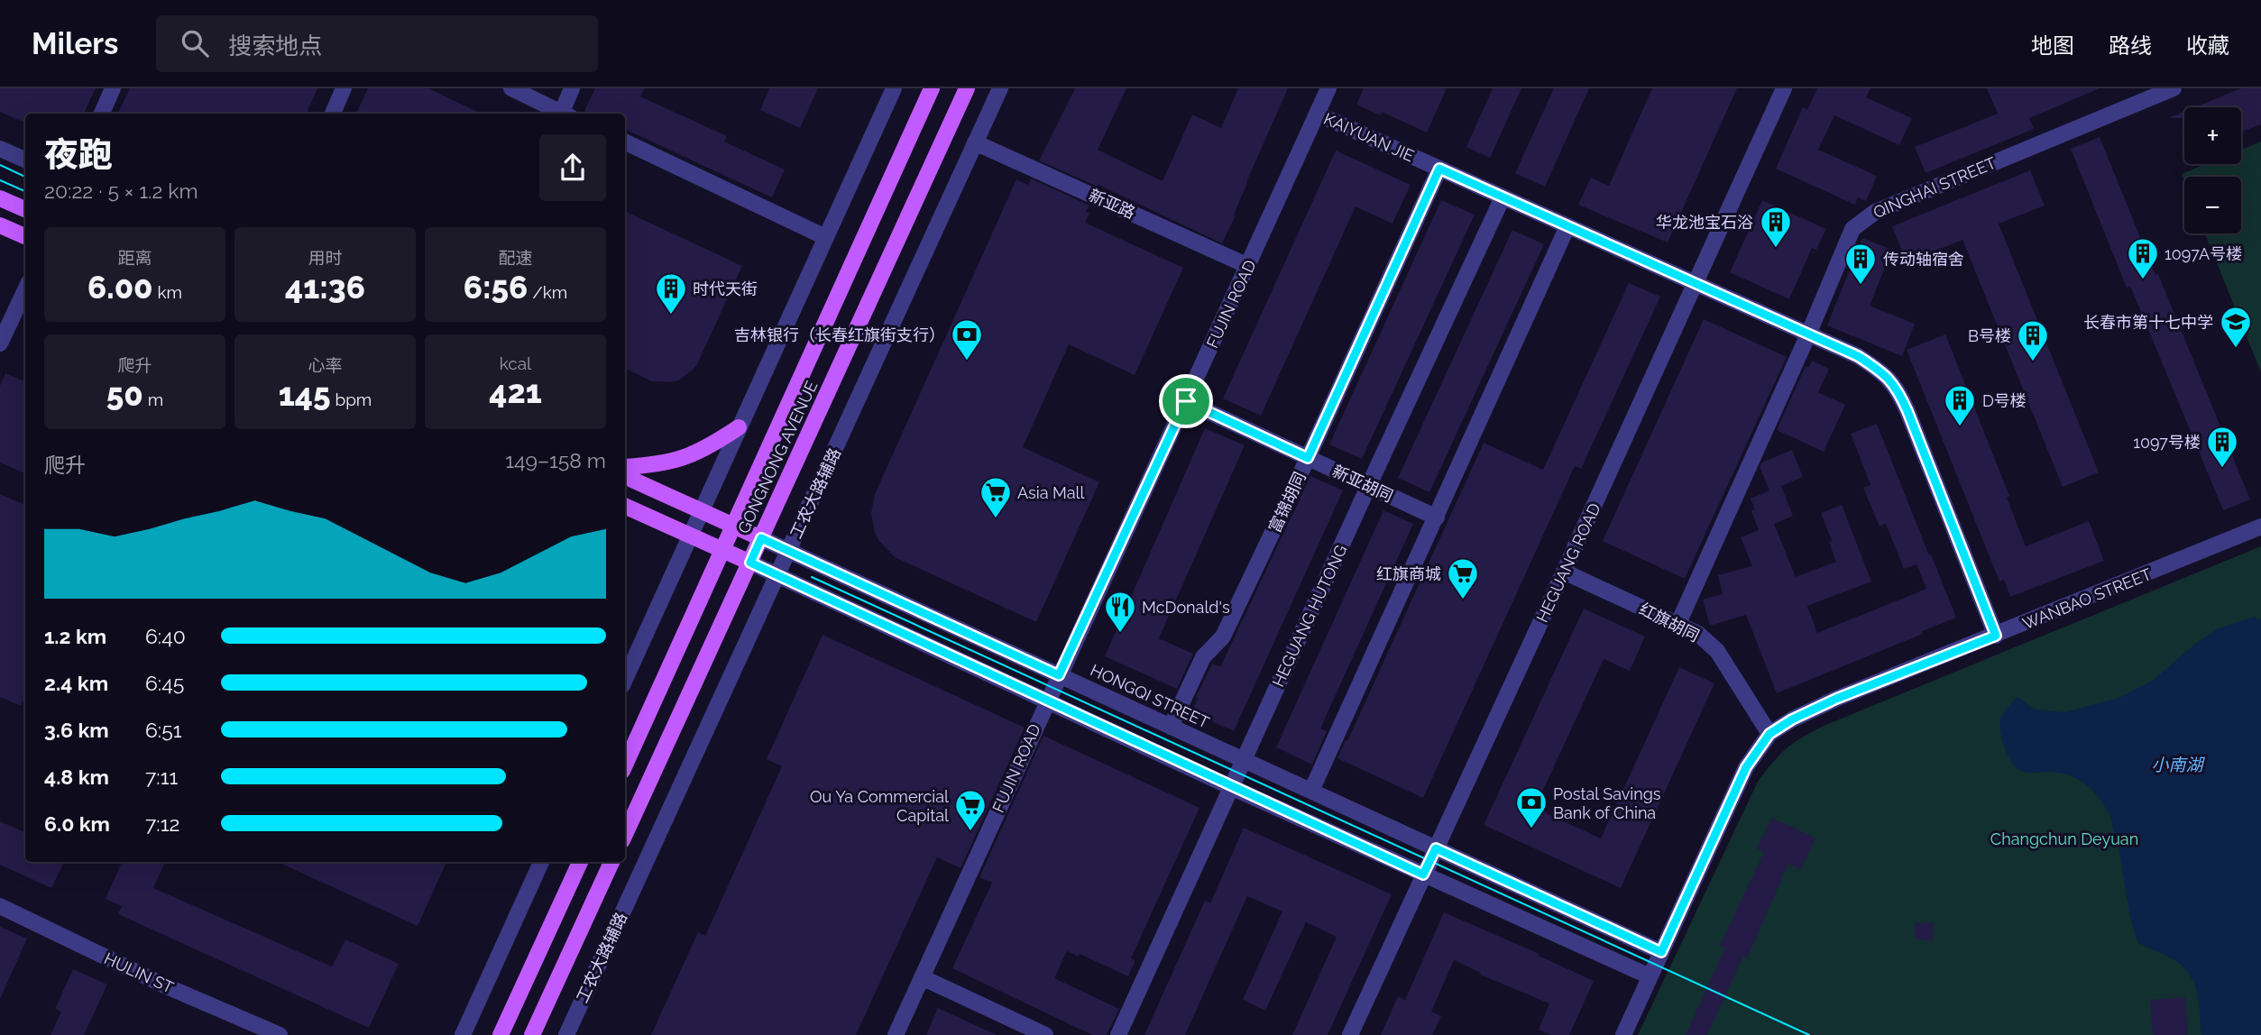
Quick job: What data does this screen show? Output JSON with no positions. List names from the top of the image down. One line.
{"streets":{"main road":["GONGNONG AVENUE","HONGQI STREET"],"street":["KAIYUAN JIE","QINGHAI STREET","新亚路","FUJIN ROAD","新亚胡同","工农大路辅路","富锦胡同","HEGUANG ROAD","WANBAO STREET","HEGUANG HUTONG","红旗胡同","HULIN ST"]},"crossings":[["KAIYUAN JIE","QINGHAI STREET"],["KAIYUAN JIE","FUJIN ROAD"],["KAIYUAN JIE","富锦胡同"],["KAIYUAN JIE","HEGUANG ROAD"],["KAIYUAN JIE","WANBAO STREET"],["KAIYUAN JIE","HEGUANG HUTONG"],["QINGHAI STREET","红旗胡同"],["新亚路","FUJIN ROAD"],["新亚路","工农大路辅路"],["FUJIN ROAD","新亚胡同"],["FUJIN ROAD","HONGQI STREET"],["GONGNONG AVENUE","HONGQI STREET"],["新亚胡同","富锦胡同"],["新亚胡同","HEGUANG HUTONG"],["工农大路辅路","HONGQI STREET"],["富锦胡同","HONGQI STREET"],["HEGUANG ROAD","红旗胡同"],["HEGUANG ROAD","HONGQI STREET"],["WANBAO STREET","红旗胡同"],["WANBAO STREET","HONGQI STREET"],["HEGUANG HUTONG","HONGQI STREET"]],"water":["小南湖"],"parks":["Changchun Deyuan"],"places":{"building":["华龙池宝石浴","1097A号楼","传动轴宿舍","时代天街","B号楼","D号楼","1097号楼"],"school or university":["长春市第十七中学"],"bank":["吉林银行（长春红旗街支行）","Postal Savings Bank of China"],"supermarket":["Asia Mall","红旗商城","Ou Ya Commercial Capital"],"restaurant":["McDonald's"]},"page":{"header":"Milers","search":"搜索地点","nav":["地图","路线","收藏"],"map_buttons":["+","−"],"heading":["夜跑","20:22 · 5 × 1.2 km"],"stats":[["距离","6.00 km"],["用时","41:36"],["配速","6:56 /km"],["爬升","50 m"],["心率","145 bpm"],["kcal","421"]],"chart":["爬升","149–158 m"],"list":[{"name":"1.2 km","note":"6:40"},{"name":"2.4 km","note":"6:45"},{"name":"3.6 km","note":"6:51"},{"name":"4.8 km","note":"7:11"},{"name":"6.0 km","note":"7:12"}]}}
